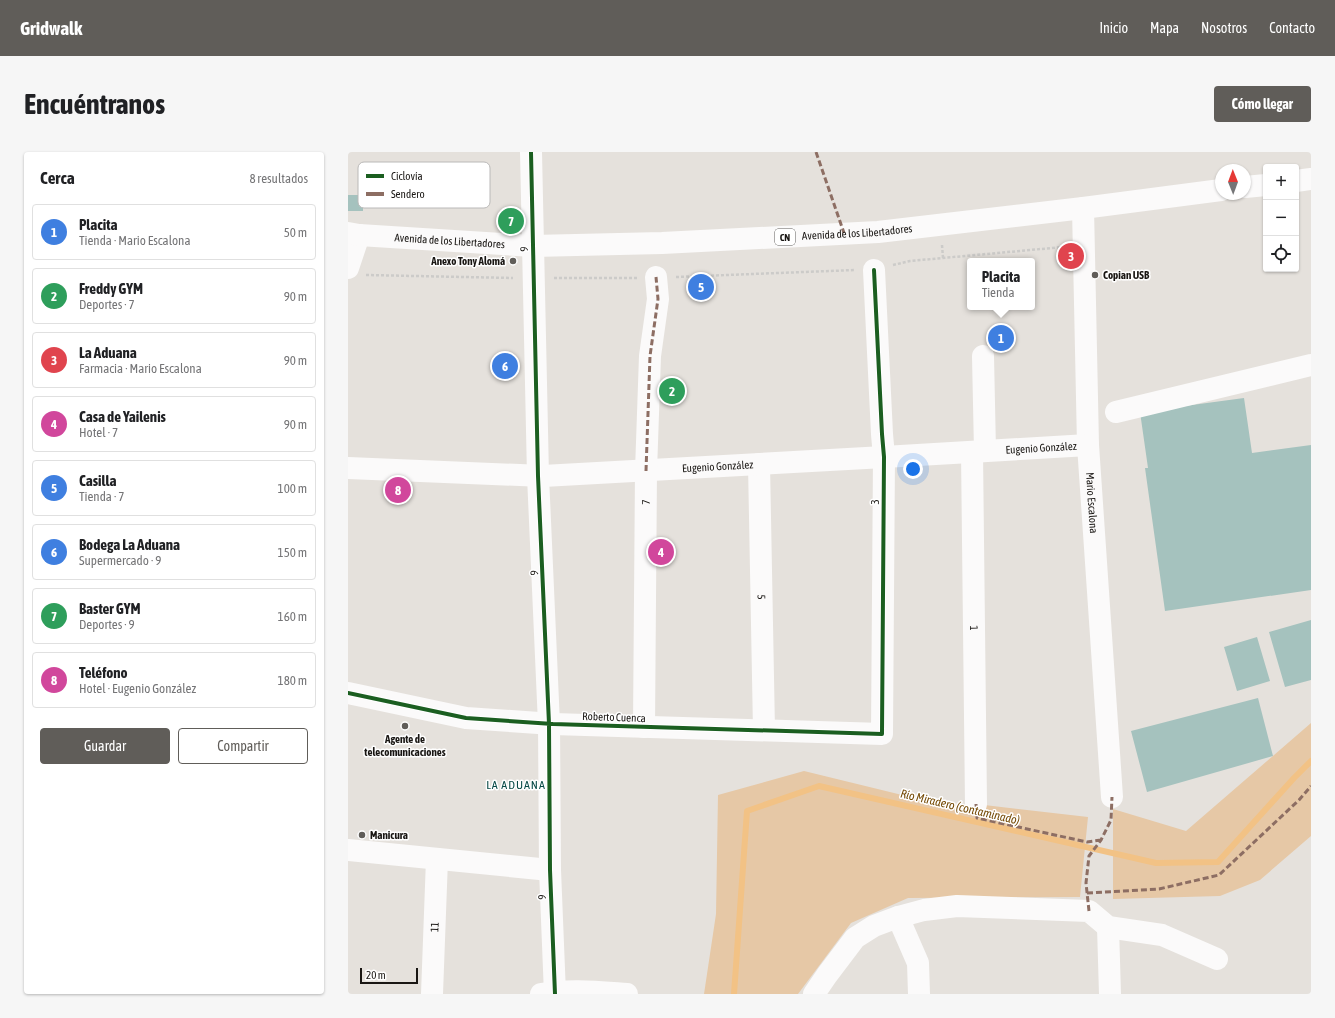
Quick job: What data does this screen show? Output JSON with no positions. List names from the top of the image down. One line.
{"streets":{"street":["Avenida de los Libertadores","CN","9","Eugenio González","7","3","Mario Escalona","5","1","Roberto Cuenca","11"]},"crossings":[["Avenida de los Libertadores","9"],["Avenida de los Libertadores","Mario Escalona"],["9","Eugenio González"],["9","Roberto Cuenca"],["Eugenio González","7"],["Eugenio González","3"],["Eugenio González","Mario Escalona"],["Eugenio González","5"],["Eugenio González","1"],["7","Roberto Cuenca"],["3","Roberto Cuenca"],["5","Roberto Cuenca"]],"districts":["LA ADUANA"],"water":["Río Miradero (contaminado)"],"places":["Anexo Tony Alomá","Copian USB","Agente de telecomunicaciones","Manicura"],"legend":["Ciclovía","Sendero"],"scale_bar":"20 m","north":"top","page":{"header":"Gridwalk","nav":["Inicio","Mapa","Nosotros","Contacto"],"buttons":["Cómo llegar",["Guardar","Compartir"]],"title":"Encuéntranos","heading":["Cerca","8 resultados"],"map_buttons":["+","−"],"list":[{"mark":"1","name":"Placita","note":"Tienda · Mario Escalona","value":"50 m"},{"mark":"2","name":"Freddy GYM","note":"Deportes · 7","value":"90 m"},{"mark":"3","name":"La Aduana","note":"Farmacia · Mario Escalona","value":"90 m"},{"mark":"4","name":"Casa de Yailenis","note":"Hotel · 7","value":"90 m"},{"mark":"5","name":"Casilla","note":"Tienda · 7","value":"100 m"},{"mark":"6","name":"Bodega La Aduana","note":"Supermercado · 9","value":"150 m"},{"mark":"7","name":"Baster GYM","note":"Deportes · 9","value":"160 m"},{"mark":"8","name":"Teléfono","note":"Hotel · Eugenio González","value":"180 m"}],"pins":["7","3","5","1","6","2","8","4"],"popup":["Placita","Tienda"],"scale":"20 m"}}
